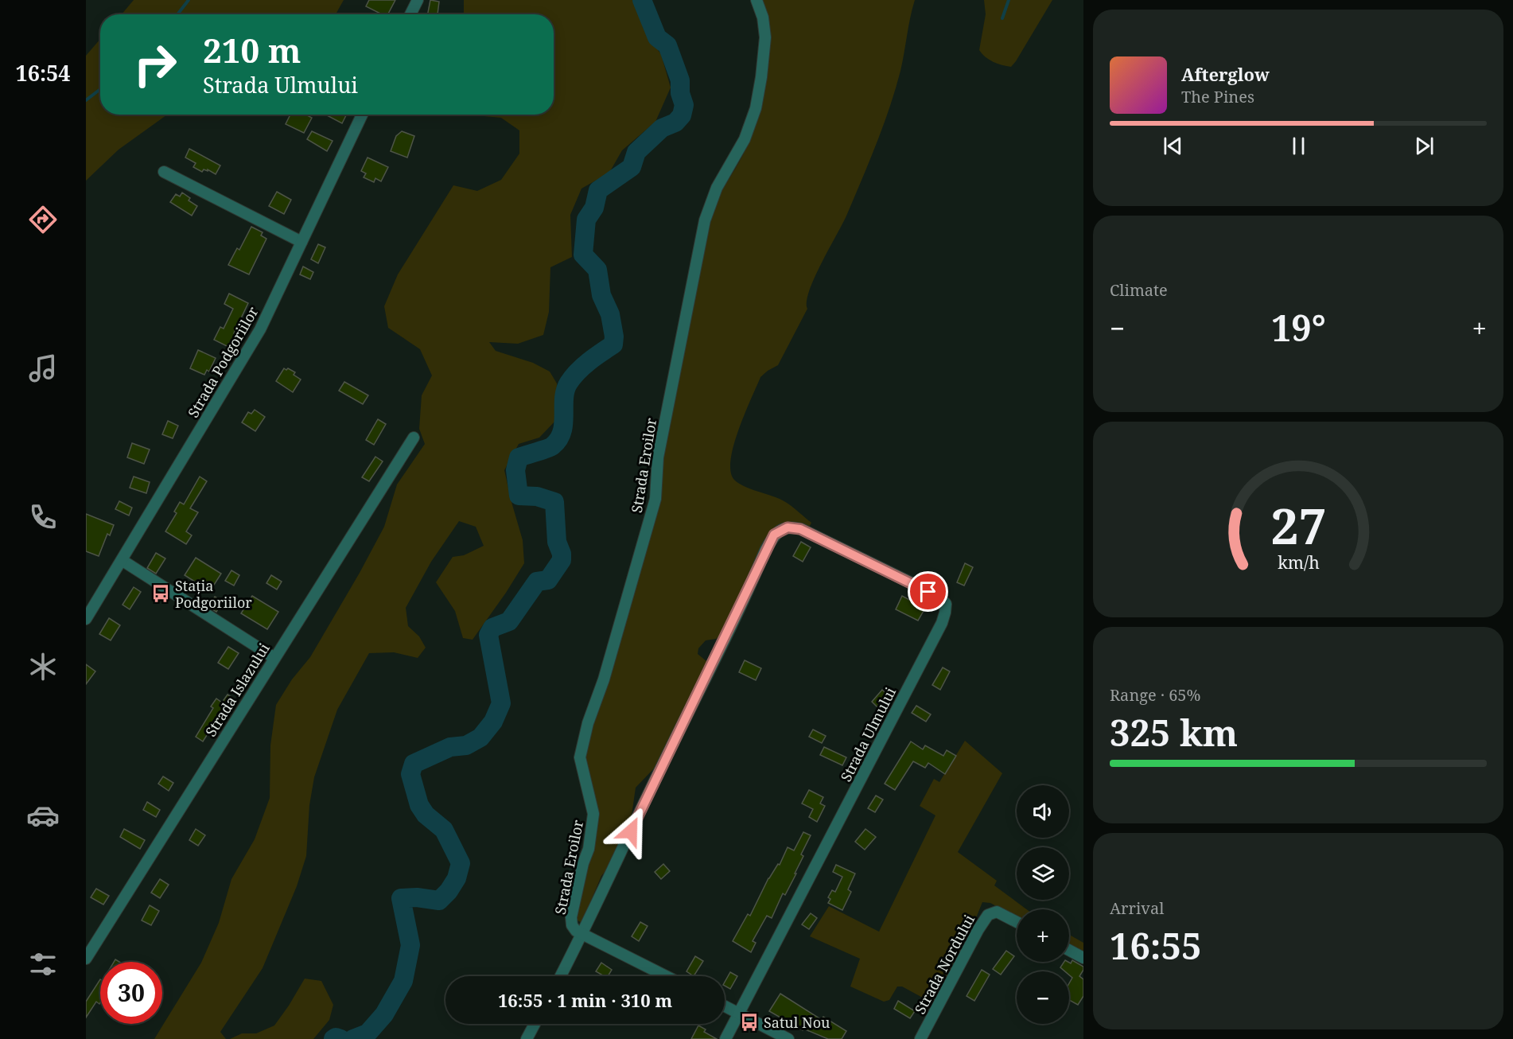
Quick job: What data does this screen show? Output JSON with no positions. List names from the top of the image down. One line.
{"streets":{"street":["Strada Podgoriilor","Strada Eroilor","Strada Islazului","Strada Ulmului","Strada Nordului"]},"crossings":[["Strada Eroilor","Strada Ulmului"]],"places":{"bus stop":["Stația Podgoriilor","Satul Nou"]},"page":{"tabs":"16:54","turn":["210 m","Strada Ulmului"],"song":["Afterglow","The Pines"],"tile":["Climate",["Range · 65%","325 km"],["Arrival","16:55"]],"heat":["−","19°","+"],"map_buttons":["+","−"],"limit":"30","trip":"16:55 · 1 min · 310 m","gauge":["27","km/h"]}}
